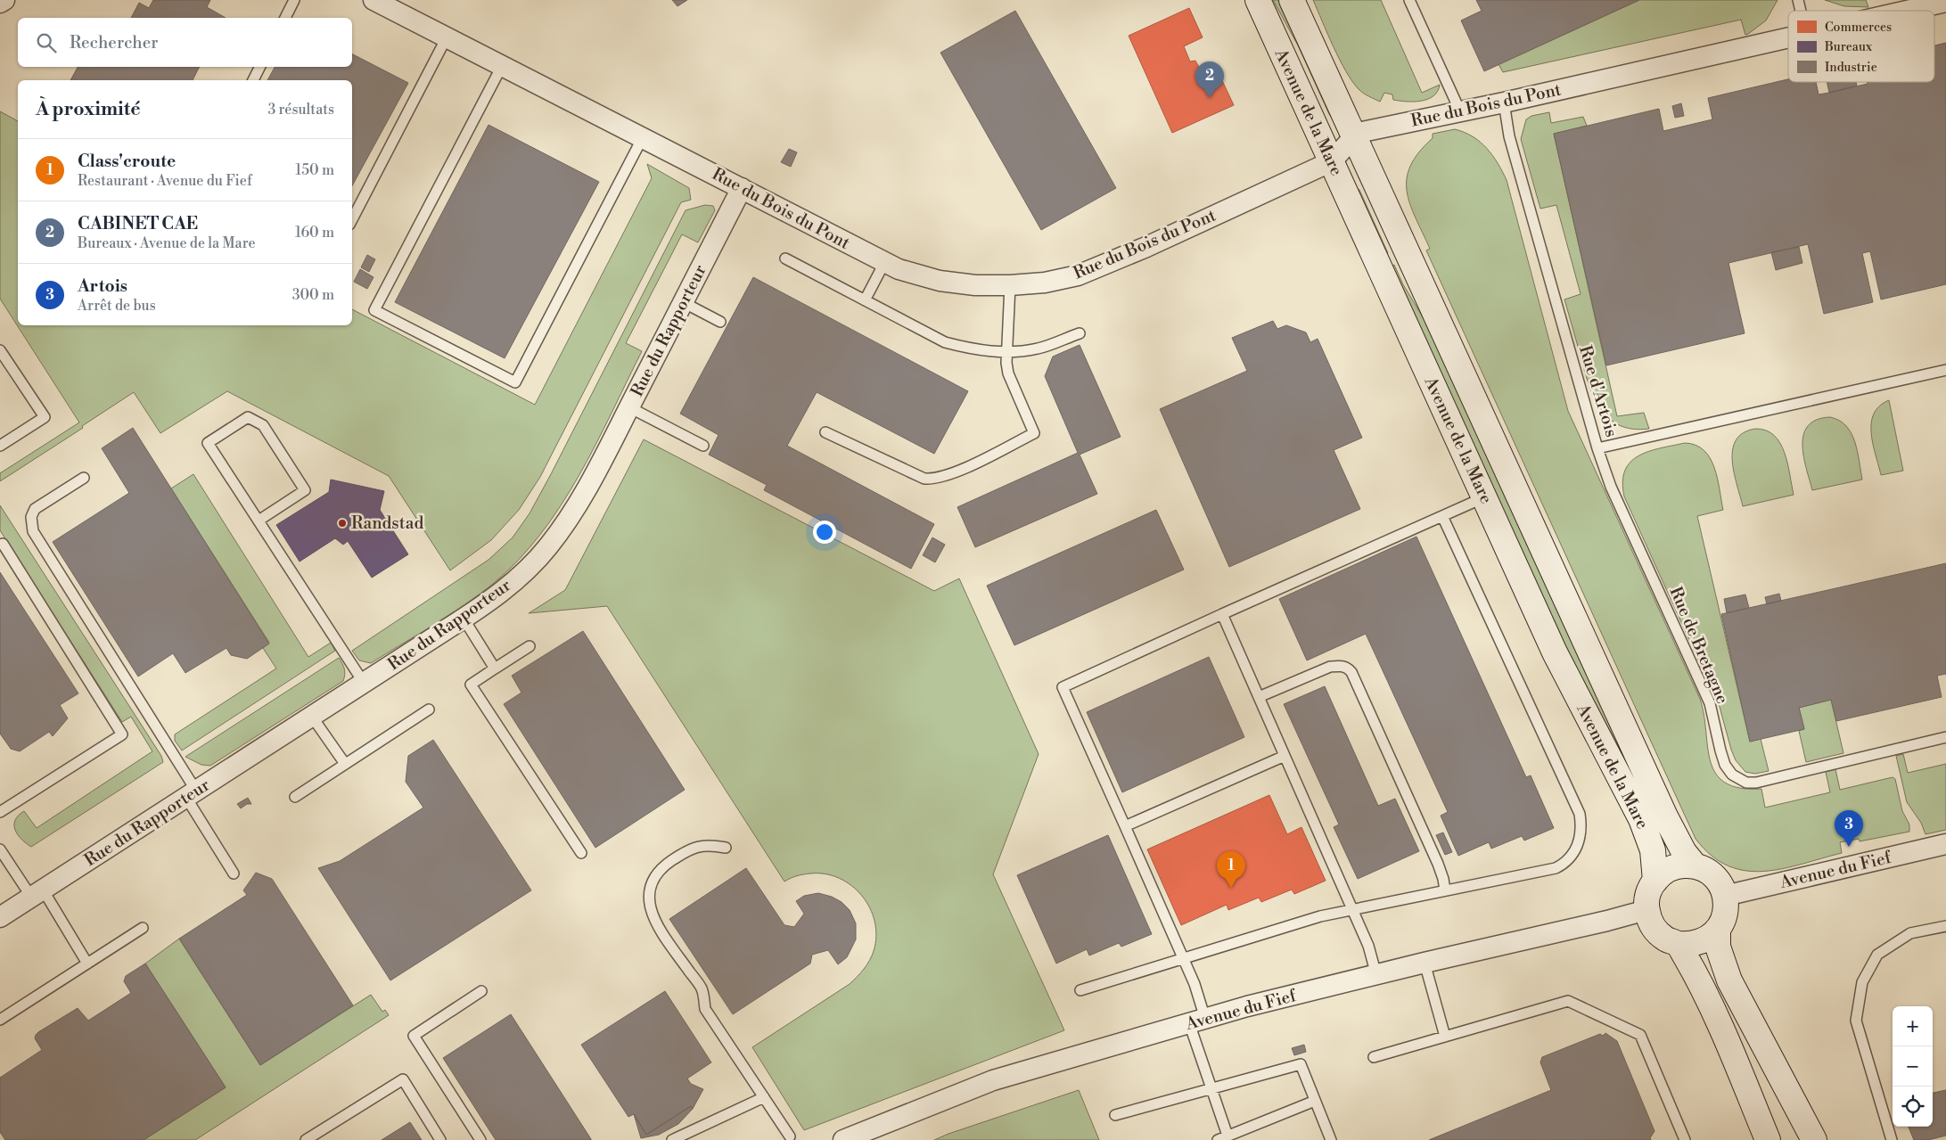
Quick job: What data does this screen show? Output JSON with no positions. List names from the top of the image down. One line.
{"streets":{"street":["Rue du Bois du Pont","Avenue de la Mare","Rue du Rapporteur","Avenue du Fief"],"lane":["Rue d'Artois","Rue de Bretagne"]},"crossings":[["Rue du Bois du Pont","Avenue de la Mare"],["Rue du Bois du Pont","Rue du Rapporteur"],["Rue du Bois du Pont","Rue d'Artois"],["Avenue de la Mare","Avenue du Fief"],["Rue d'Artois","Rue de Bretagne"]],"places":["Randstad"],"legend":["Commerces","Bureaux","Industrie"],"page":{"search":"Rechercher","pins":["2","3","1"],"heading":["À proximité","3 résultats"],"list":[{"mark":"1","name":"Class'croute","note":"Restaurant · Avenue du Fief","value":"150 m"},{"mark":"2","name":"CABINET CAE","note":"Bureaux · Avenue de la Mare","value":"160 m"},{"mark":"3","name":"Artois","note":"Arrêt de bus","value":"300 m"}],"map_buttons":["+","−"]}}
